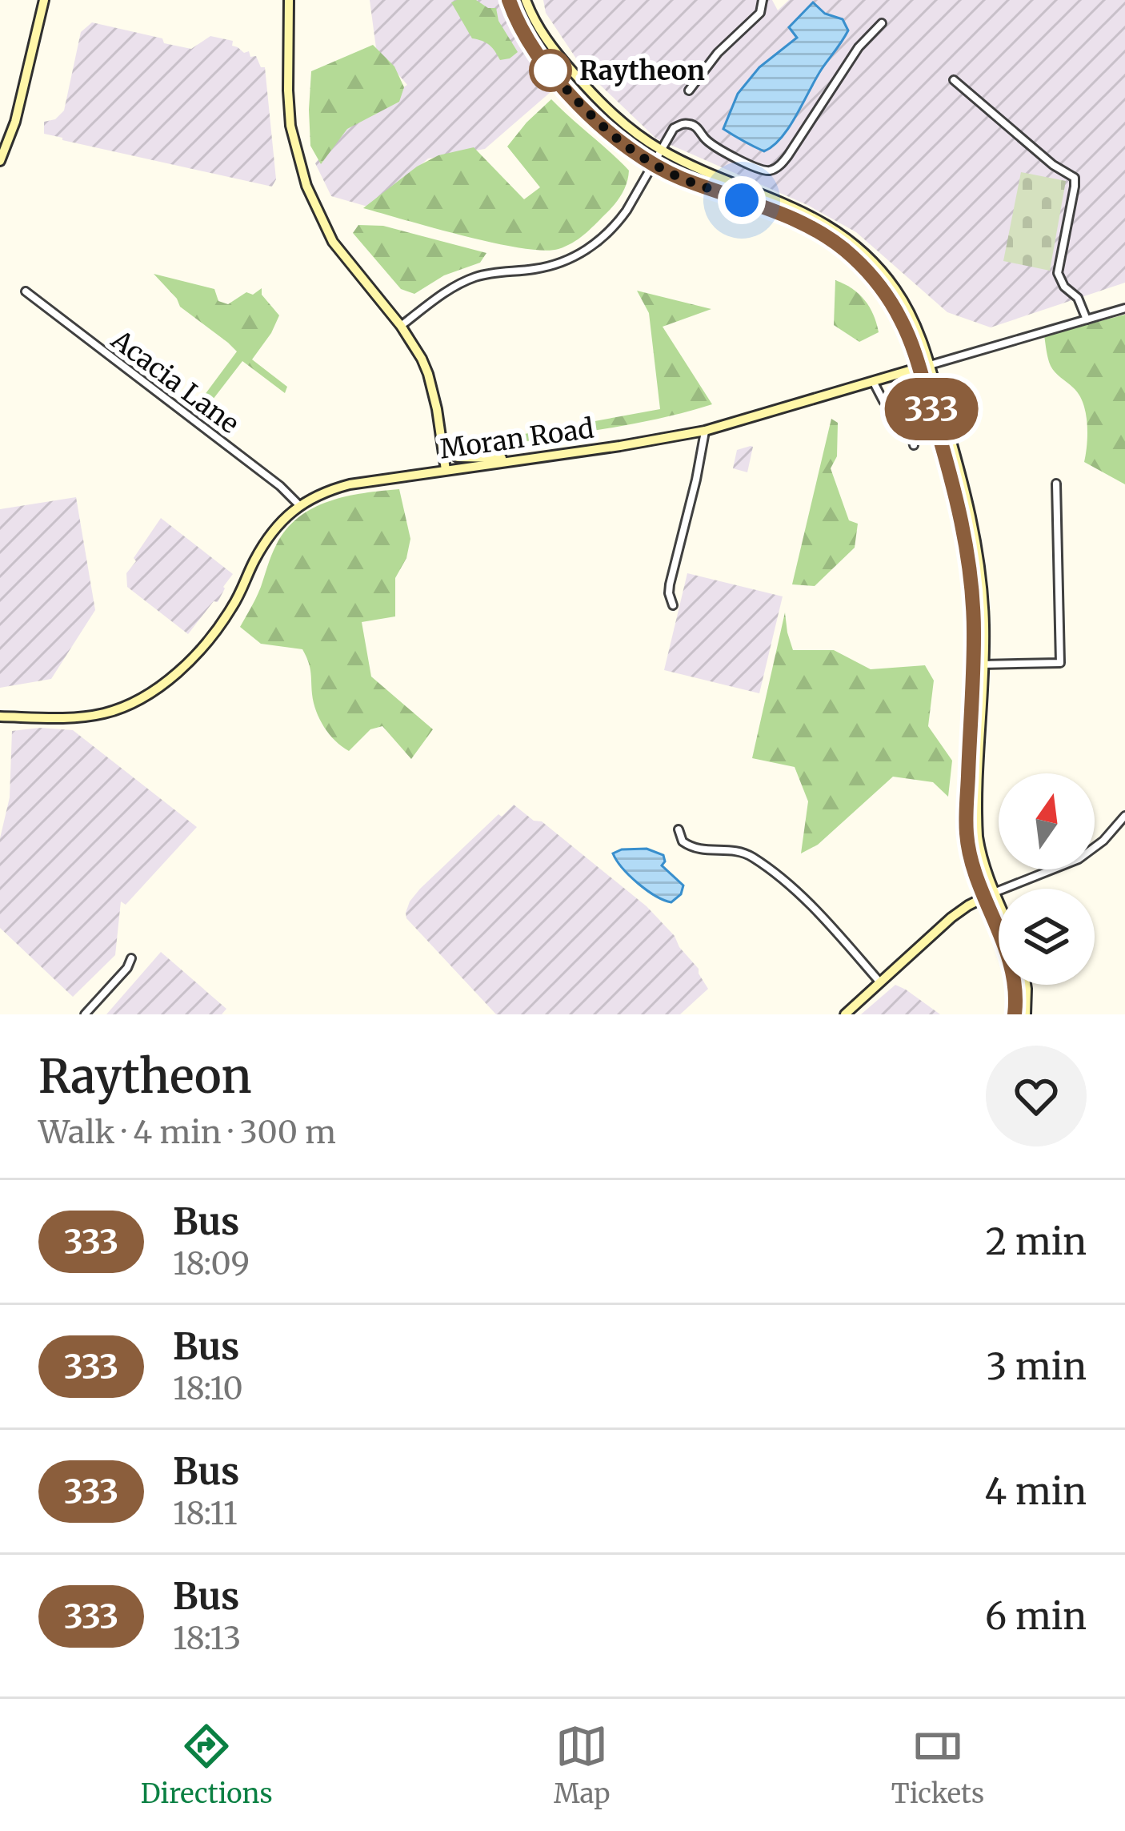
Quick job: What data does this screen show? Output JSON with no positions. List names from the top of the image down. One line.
{"streets":{"main road":["Moran Road"],"street":["Acacia Lane"]},"crossings":[["Acacia Lane","Moran Road"]],"places":["Raytheon"],"lines":["bus line 333"],"north":"top","page":{"on_map":"333","heading":["Raytheon","Walk · 4 min · 300 m"],"list":[{"mark":"333","name":"Bus","note":"18:09","value":"2 min"},{"mark":"333","name":"Bus","note":"18:10","value":"3 min"},{"mark":"333","name":"Bus","note":"18:11","value":"4 min"},{"mark":"333","name":"Bus","note":"18:13","value":"6 min"}],"tabs":["Directions","Map","Tickets"]}}
